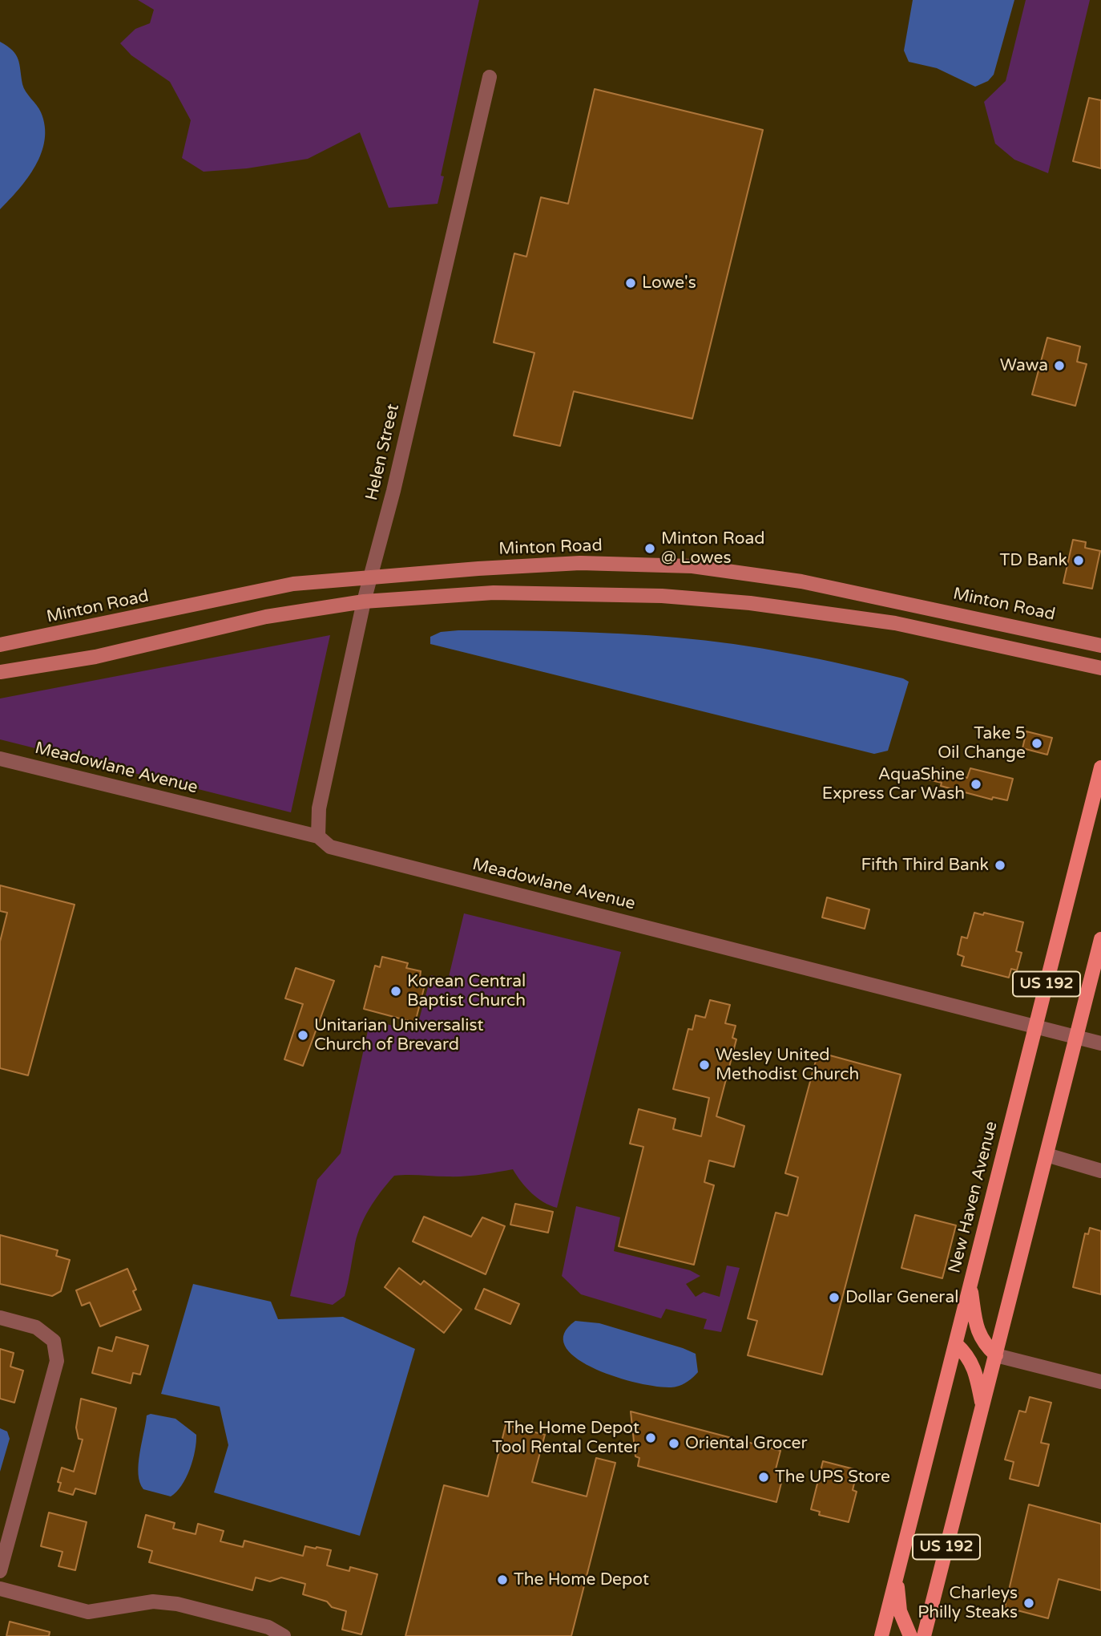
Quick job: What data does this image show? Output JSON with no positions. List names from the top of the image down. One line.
{"streets":{"main road":["Minton Road","US 192","New Haven Avenue"],"street":["Helen Street","Meadowlane Avenue"]},"crossings":[["Helen Street","Minton Road"],["Helen Street","Meadowlane Avenue"],["Meadowlane Avenue","US 192"],["Meadowlane Avenue","New Haven Avenue"]],"places":["Lowe's","Wawa","Minton Road @ Lowes","TD Bank","Take 5 Oil Change","AquaShine Express Car Wash","Fifth Third Bank","Korean Central Baptist Church","Unitarian Universalist Church of Brevard","Wesley United Methodist Church","Dollar General","The Home Depot Tool Rental Center","Oriental Grocer","The UPS Store","The Home Depot","Charleys Philly Steaks"]}
